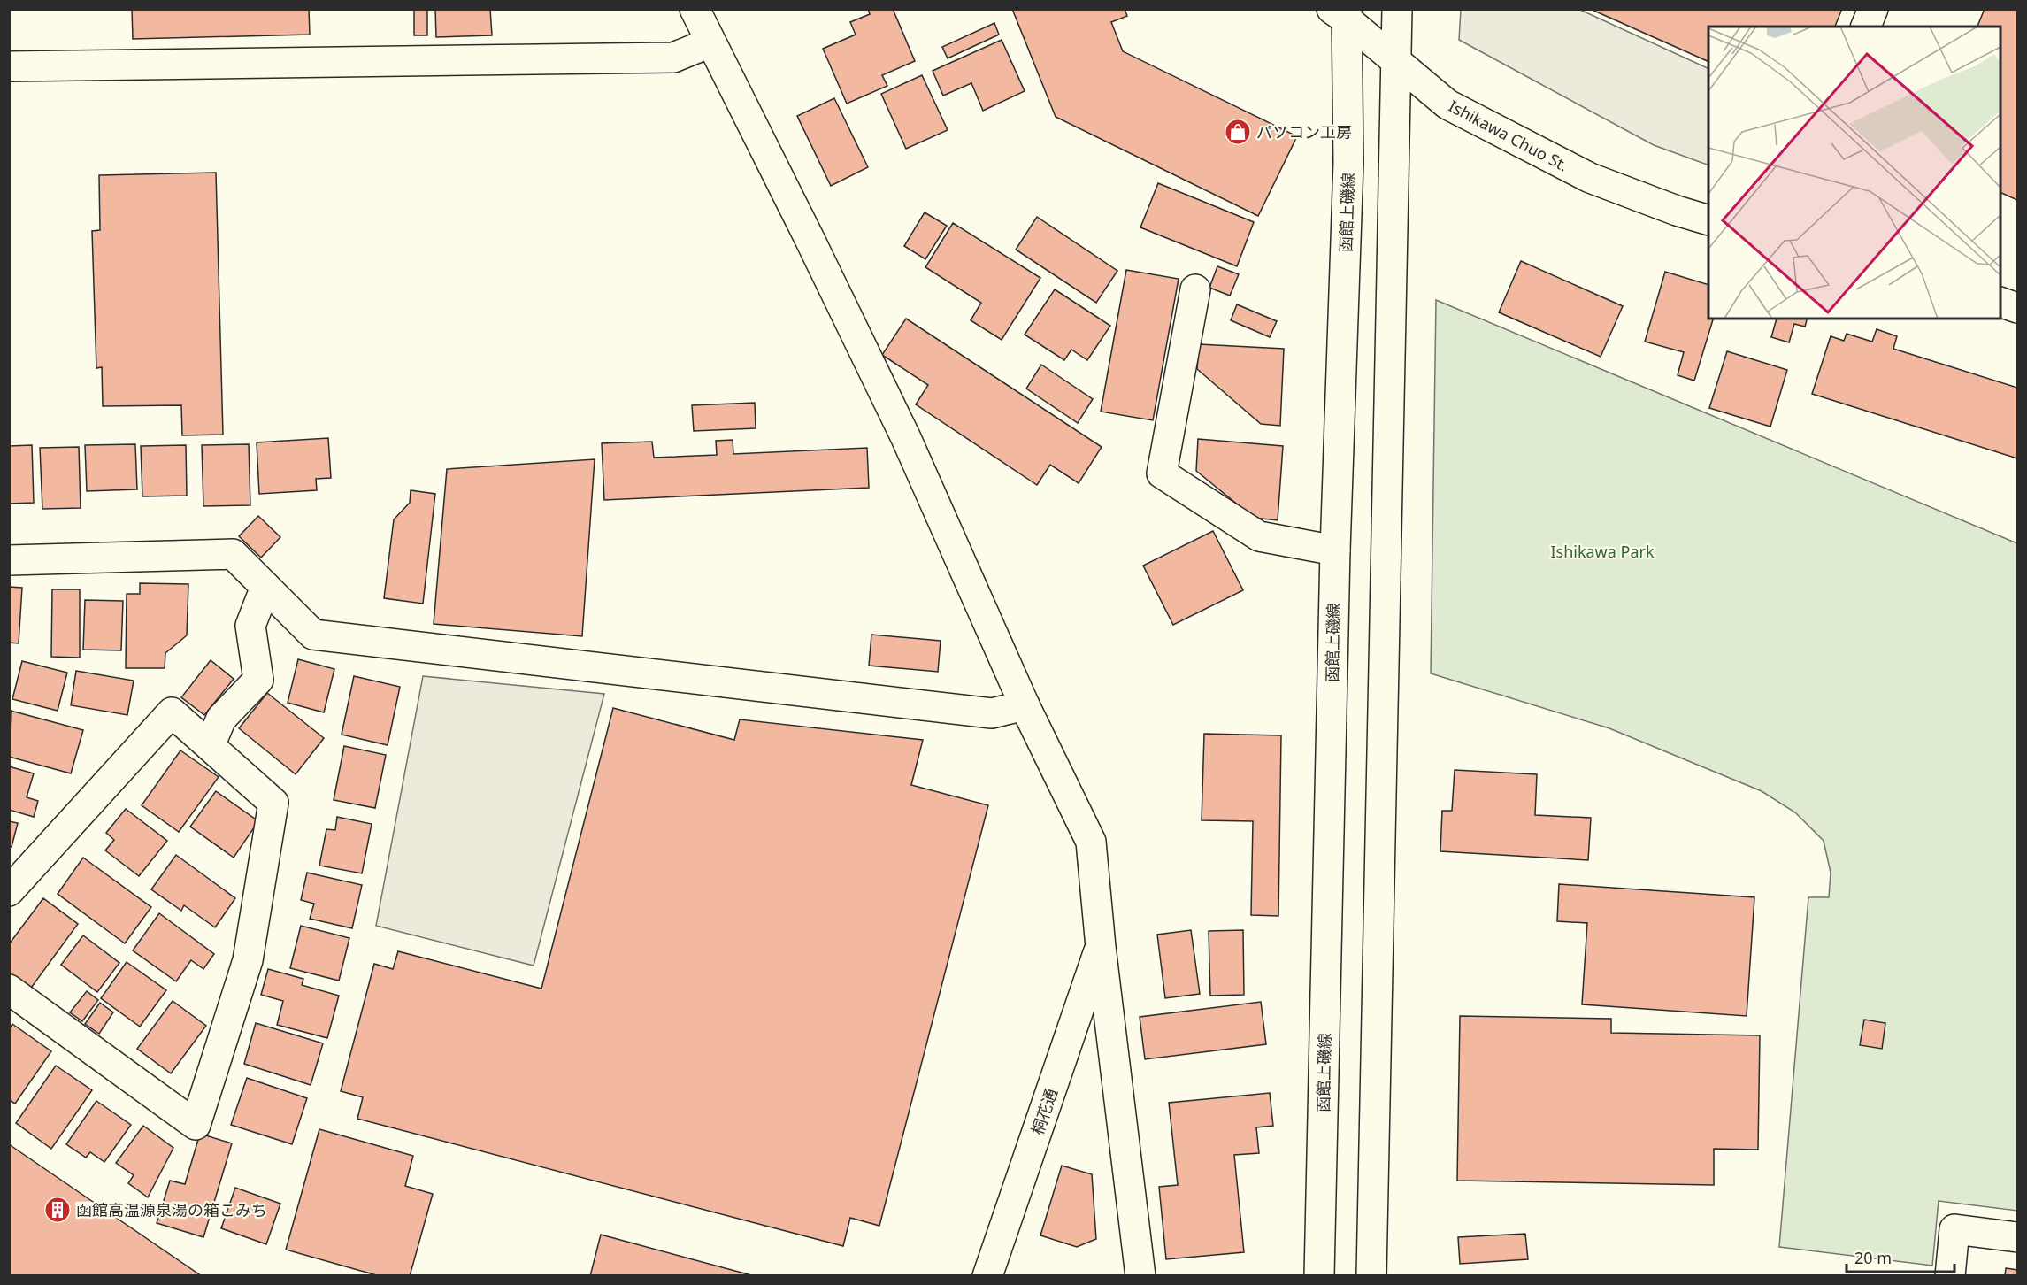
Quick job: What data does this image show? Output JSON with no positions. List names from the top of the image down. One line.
{"streets":{"street":["Ishikawa Chuo St.","函館上磯線","桐花通"]},"crossings":[["Ishikawa Chuo St.","函館上磯線"]],"parks":["Ishikawa Park"],"places":{"shop":["パソコン工房"],"building":["函館高温源泉湯の箱こみち"]},"scale_bar":"20 m"}
